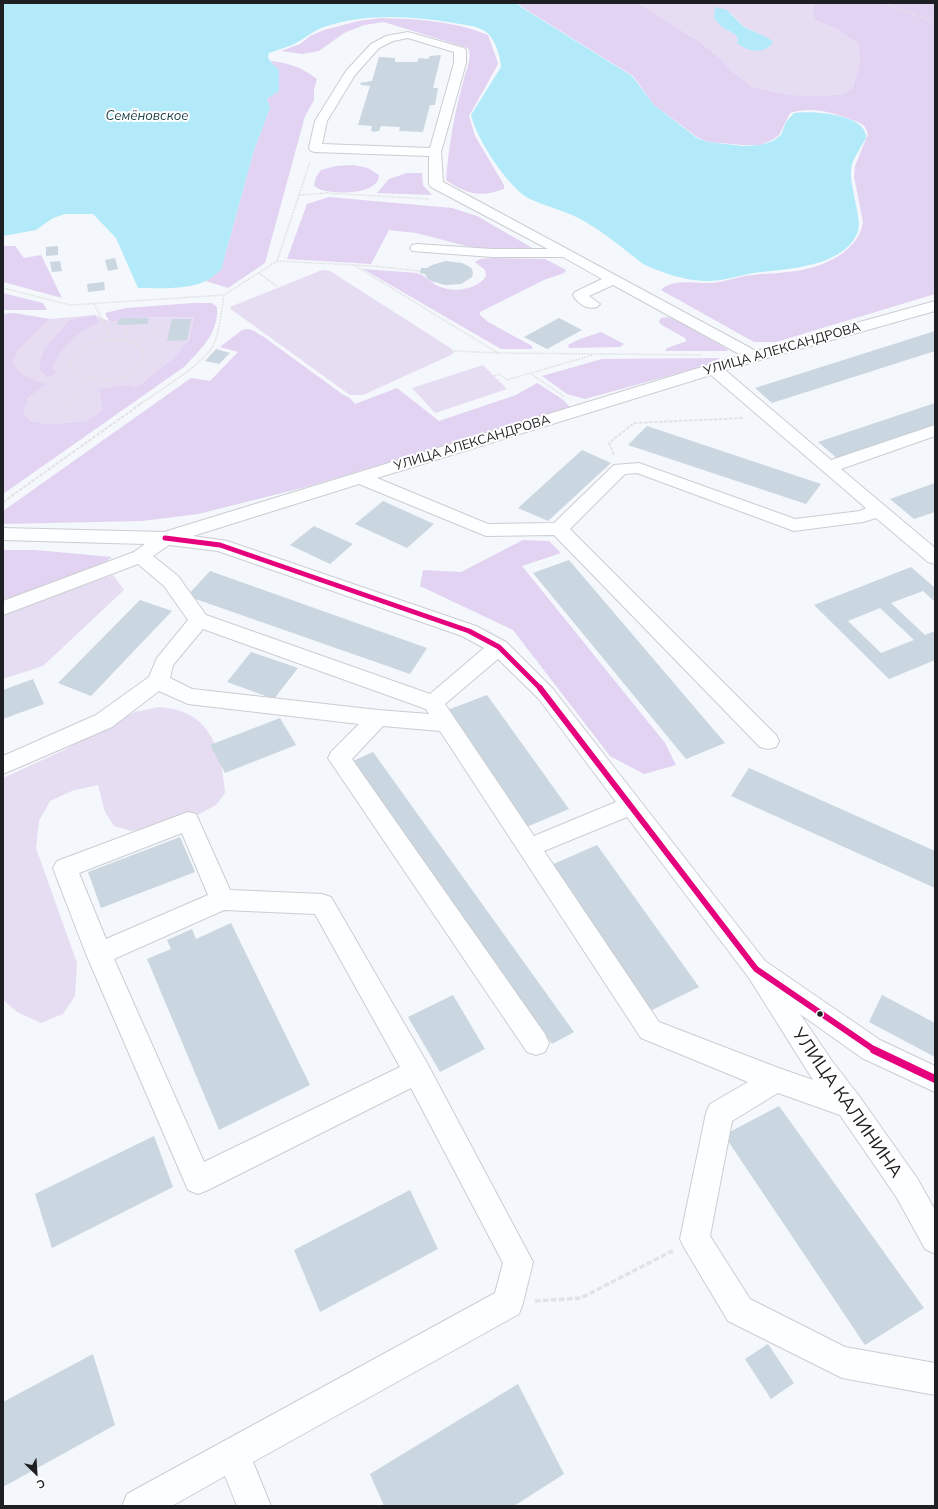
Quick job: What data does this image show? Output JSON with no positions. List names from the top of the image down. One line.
{"streets":{"street":["УЛИЦА АЛЕКСАНДРОВА","УЛИЦА КАЛИНИНА"]},"water":["Семёновское"],"north":"bottom right"}
